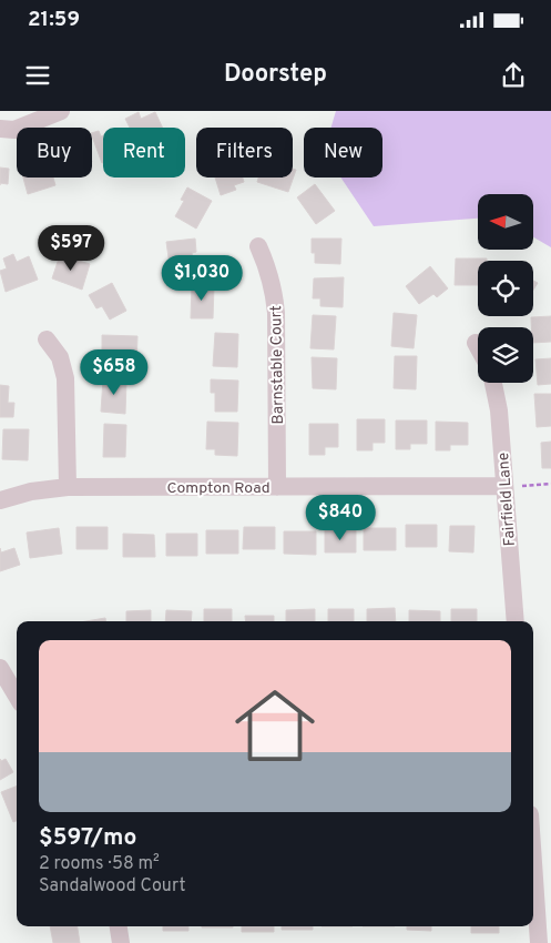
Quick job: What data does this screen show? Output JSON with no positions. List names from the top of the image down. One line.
{"streets":{"street":["Barnstable Court","Compton Road","Fairfield Lane"]},"crossings":[["Barnstable Court","Compton Road"],["Compton Road","Fairfield Lane"]],"north":"left","page":{"status":"21:59","header":"Doorstep","chip":["Buy","Rent","Filters","New"],"price":["$597","$1,030","$658","$840"],"list":[{"name":"$597/mo","note":"2 rooms · 58 m² · Sandalwood Court"}]}}
